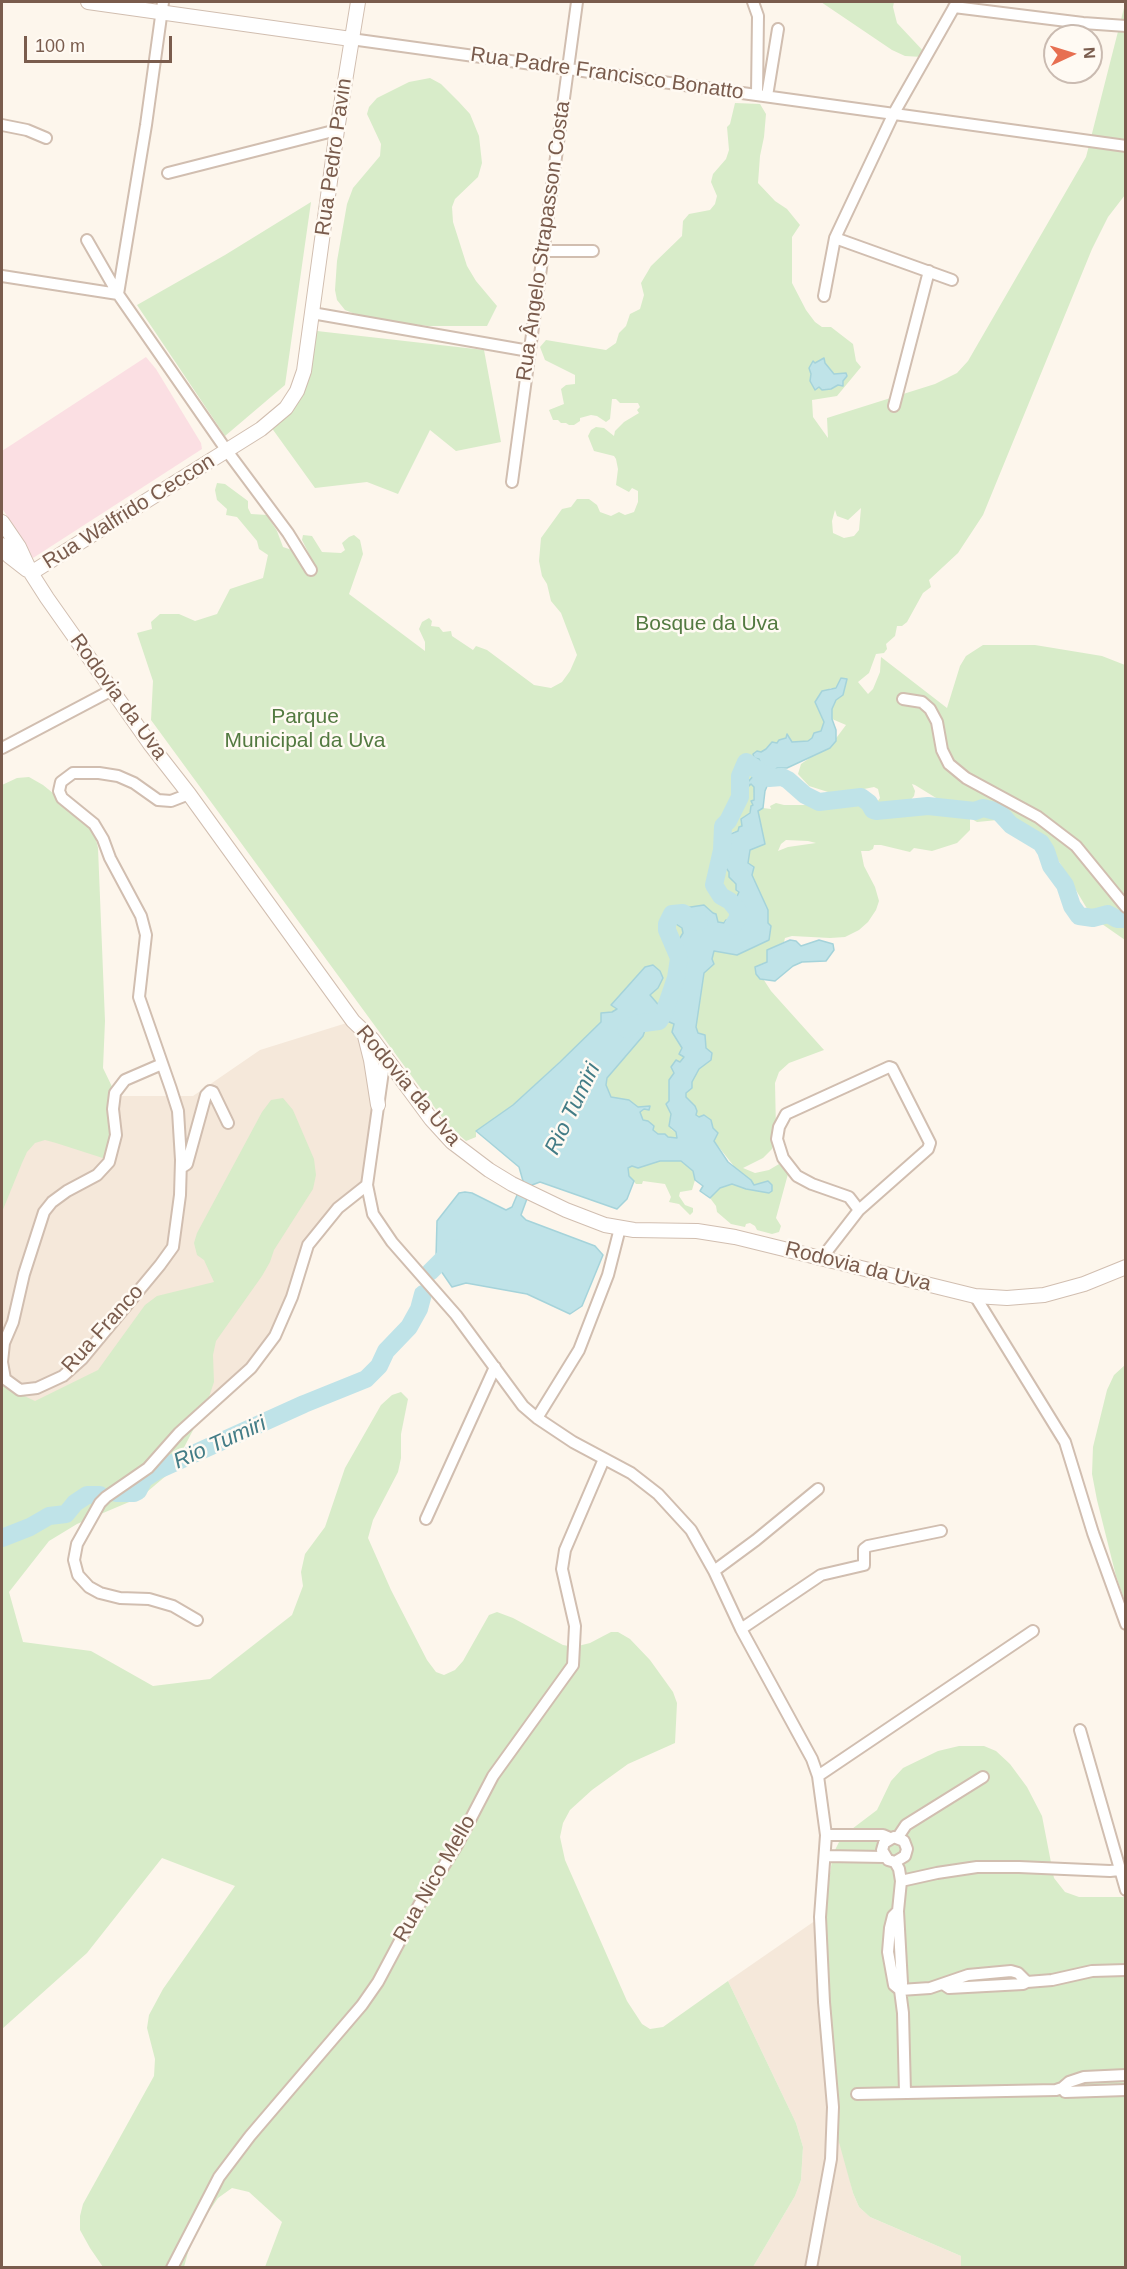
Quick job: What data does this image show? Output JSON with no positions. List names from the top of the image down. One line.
{"streets":{"street":["Rua Padre Francisco Bonatto","Rua Pedro Pavin","Rua Ângelo Strapasson Costa","Rua Walfrido Ceccon","Rodovia da Uva","Rua Franco","Rua Nico Mello"]},"crossings":[["Rua Padre Francisco Bonatto","Rua Pedro Pavin"],["Rua Padre Francisco Bonatto","Rua Ângelo Strapasson Costa"],["Rua Pedro Pavin","Rua Walfrido Ceccon"],["Rua Walfrido Ceccon","Rodovia da Uva"],["Rodovia da Uva","Rua Franco"]],"water":["Rio Tumiri"],"parks":["Bosque da Uva","Parque Municipal da Uva"],"scale_bar":"100 m","north":"right"}
